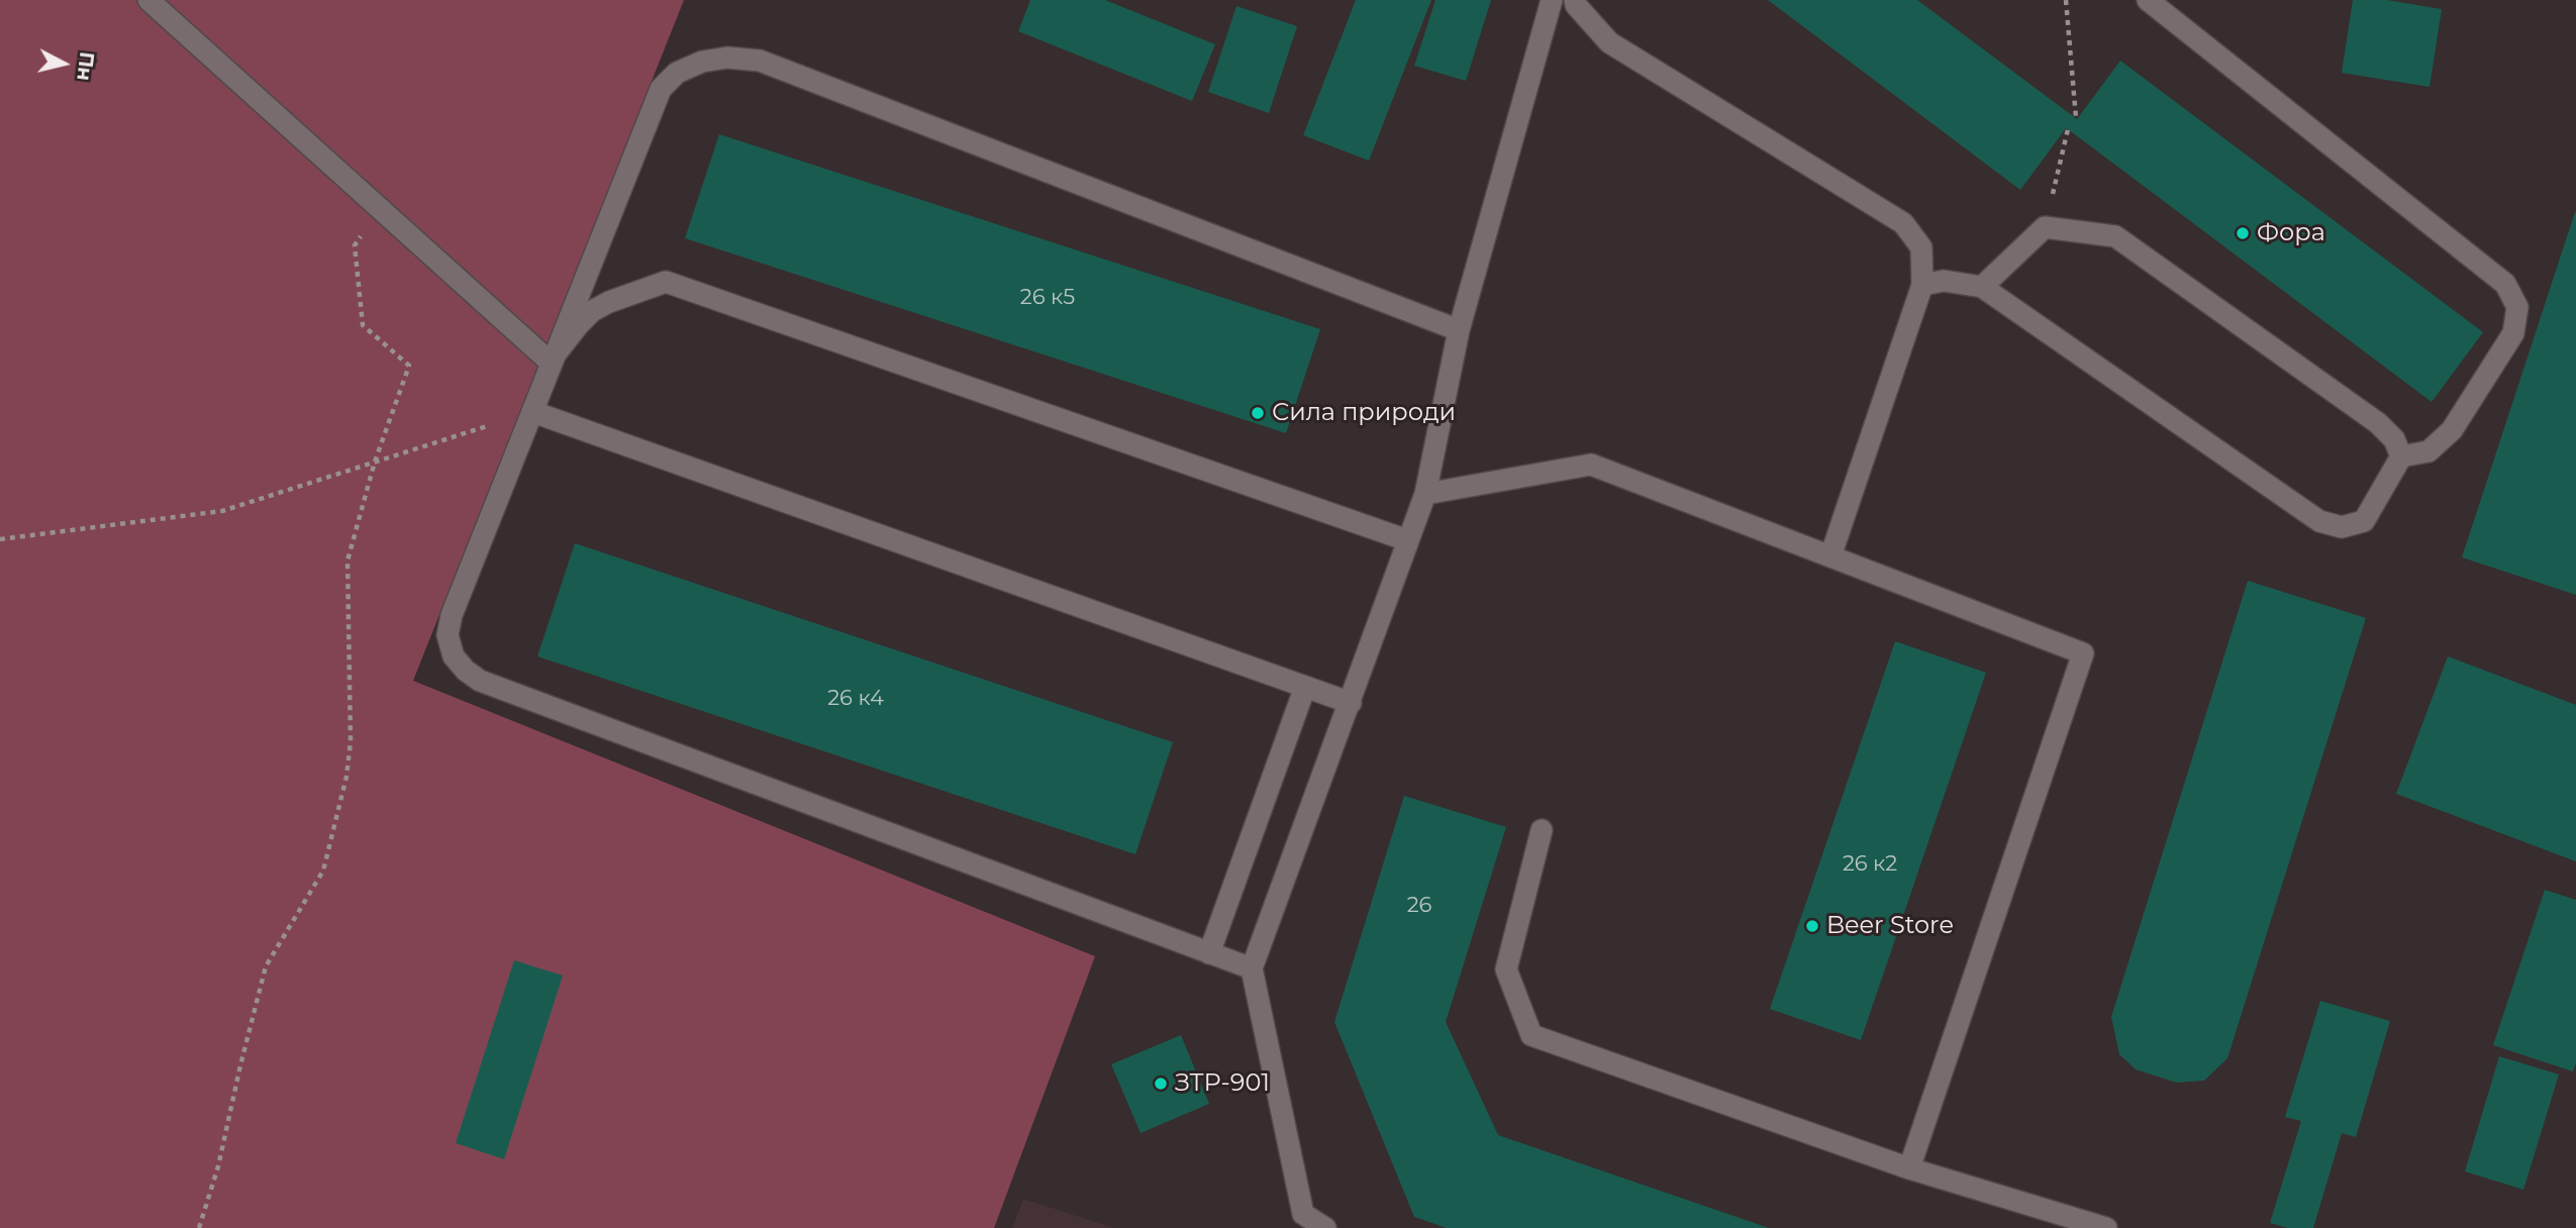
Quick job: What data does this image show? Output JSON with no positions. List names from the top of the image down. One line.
{"places":["Фора","Сила природи","Beer Store","ЗТР-901"],"house_numbers":["26 к5","26 к4","26 к2","26"],"north":"right"}
